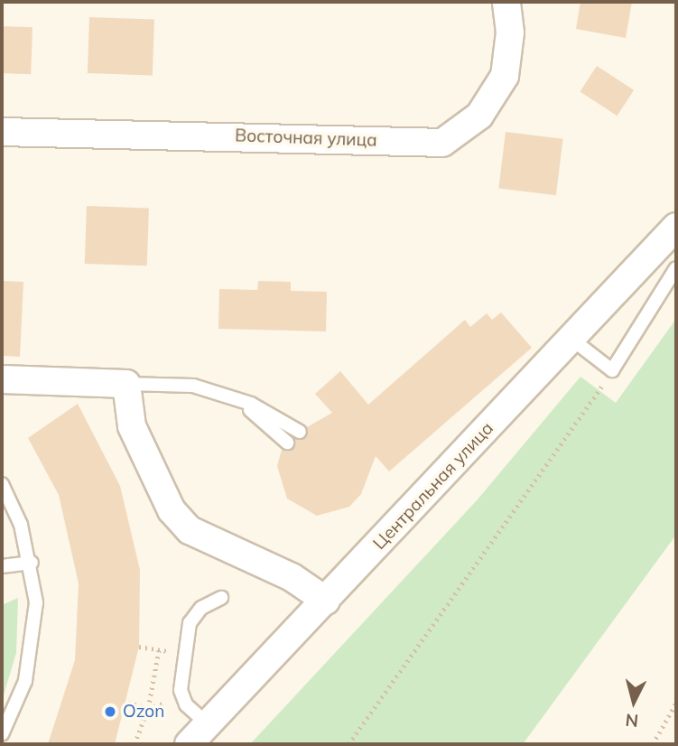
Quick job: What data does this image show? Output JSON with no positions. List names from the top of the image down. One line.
{"streets":{"street":["Восточная улица","Центральная улица"]},"places":["Ozon"],"north":"bottom"}
